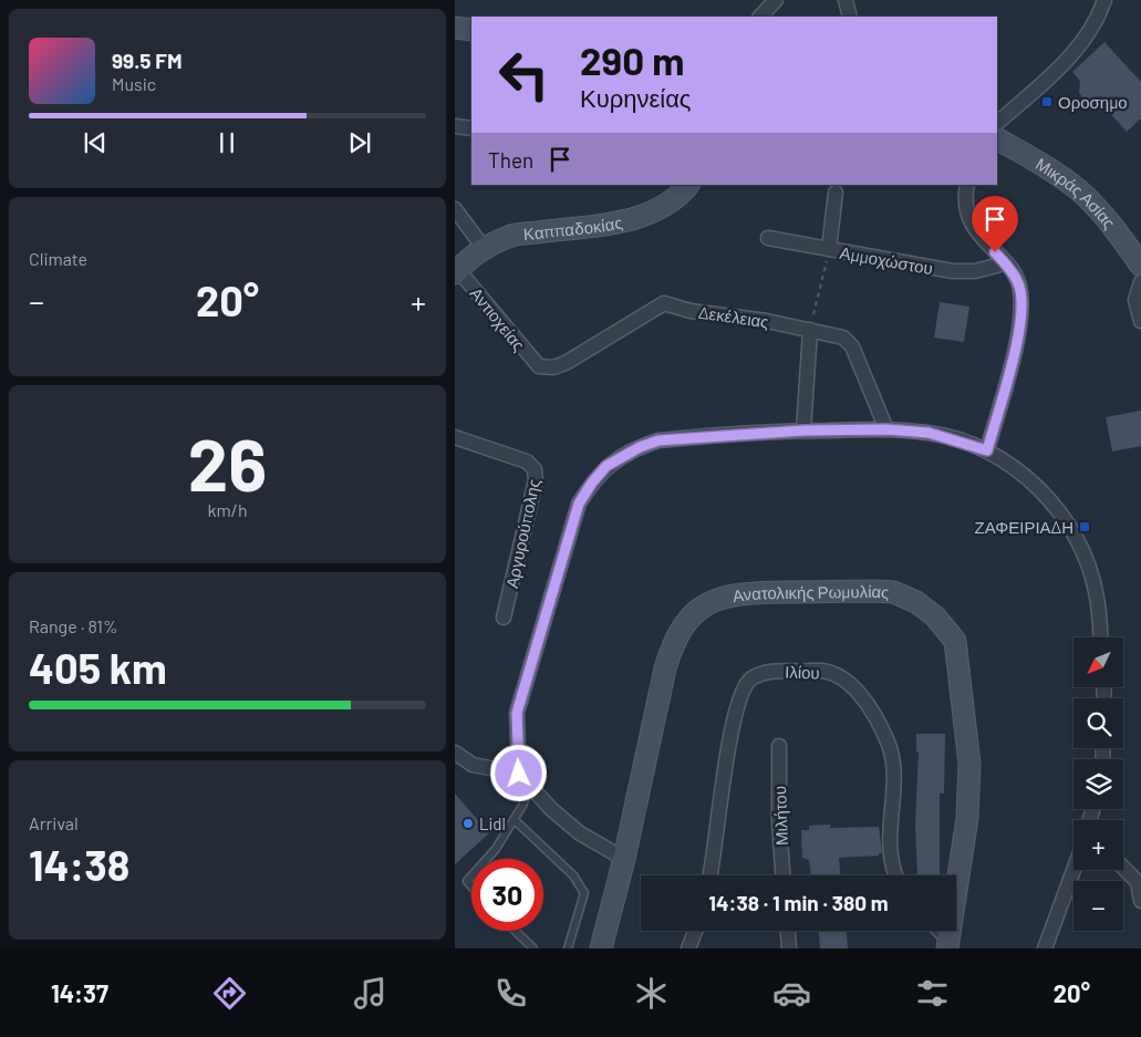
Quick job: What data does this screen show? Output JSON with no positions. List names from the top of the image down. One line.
{"streets":{"street":["Μικράς Ασίας","Καππαδοκίας","Αμμοχώστου","Δεκέλειας","Αντιοχείας","Αργυρούπολης","Ανατολικής Ρωμυλίας","Ιλίου","Μιλήτου"]},"crossings":[["Καππαδοκίας","Αντιοχείας"],["Δεκέλειας","Αντιοχείας"]],"places":{"transit":["Οροσημο","ΖΑΦΕΙΡΙΑΔΗ"],"other":["Lidl"]},"north":"bottom left","page":{"turn":["290 m","Κυρηνείας"],"song":["99.5 FM","Music"],"then":"Then","tile":["Climate",["26","km/h"],["Range · 81%","405 km"],["Arrival","14:38"]],"heat":["−","20°","+"],"map_buttons":["+","−"],"limit":"30","trip":"14:38 · 1 min · 380 m","tabs":["14:37","20°"]}}
